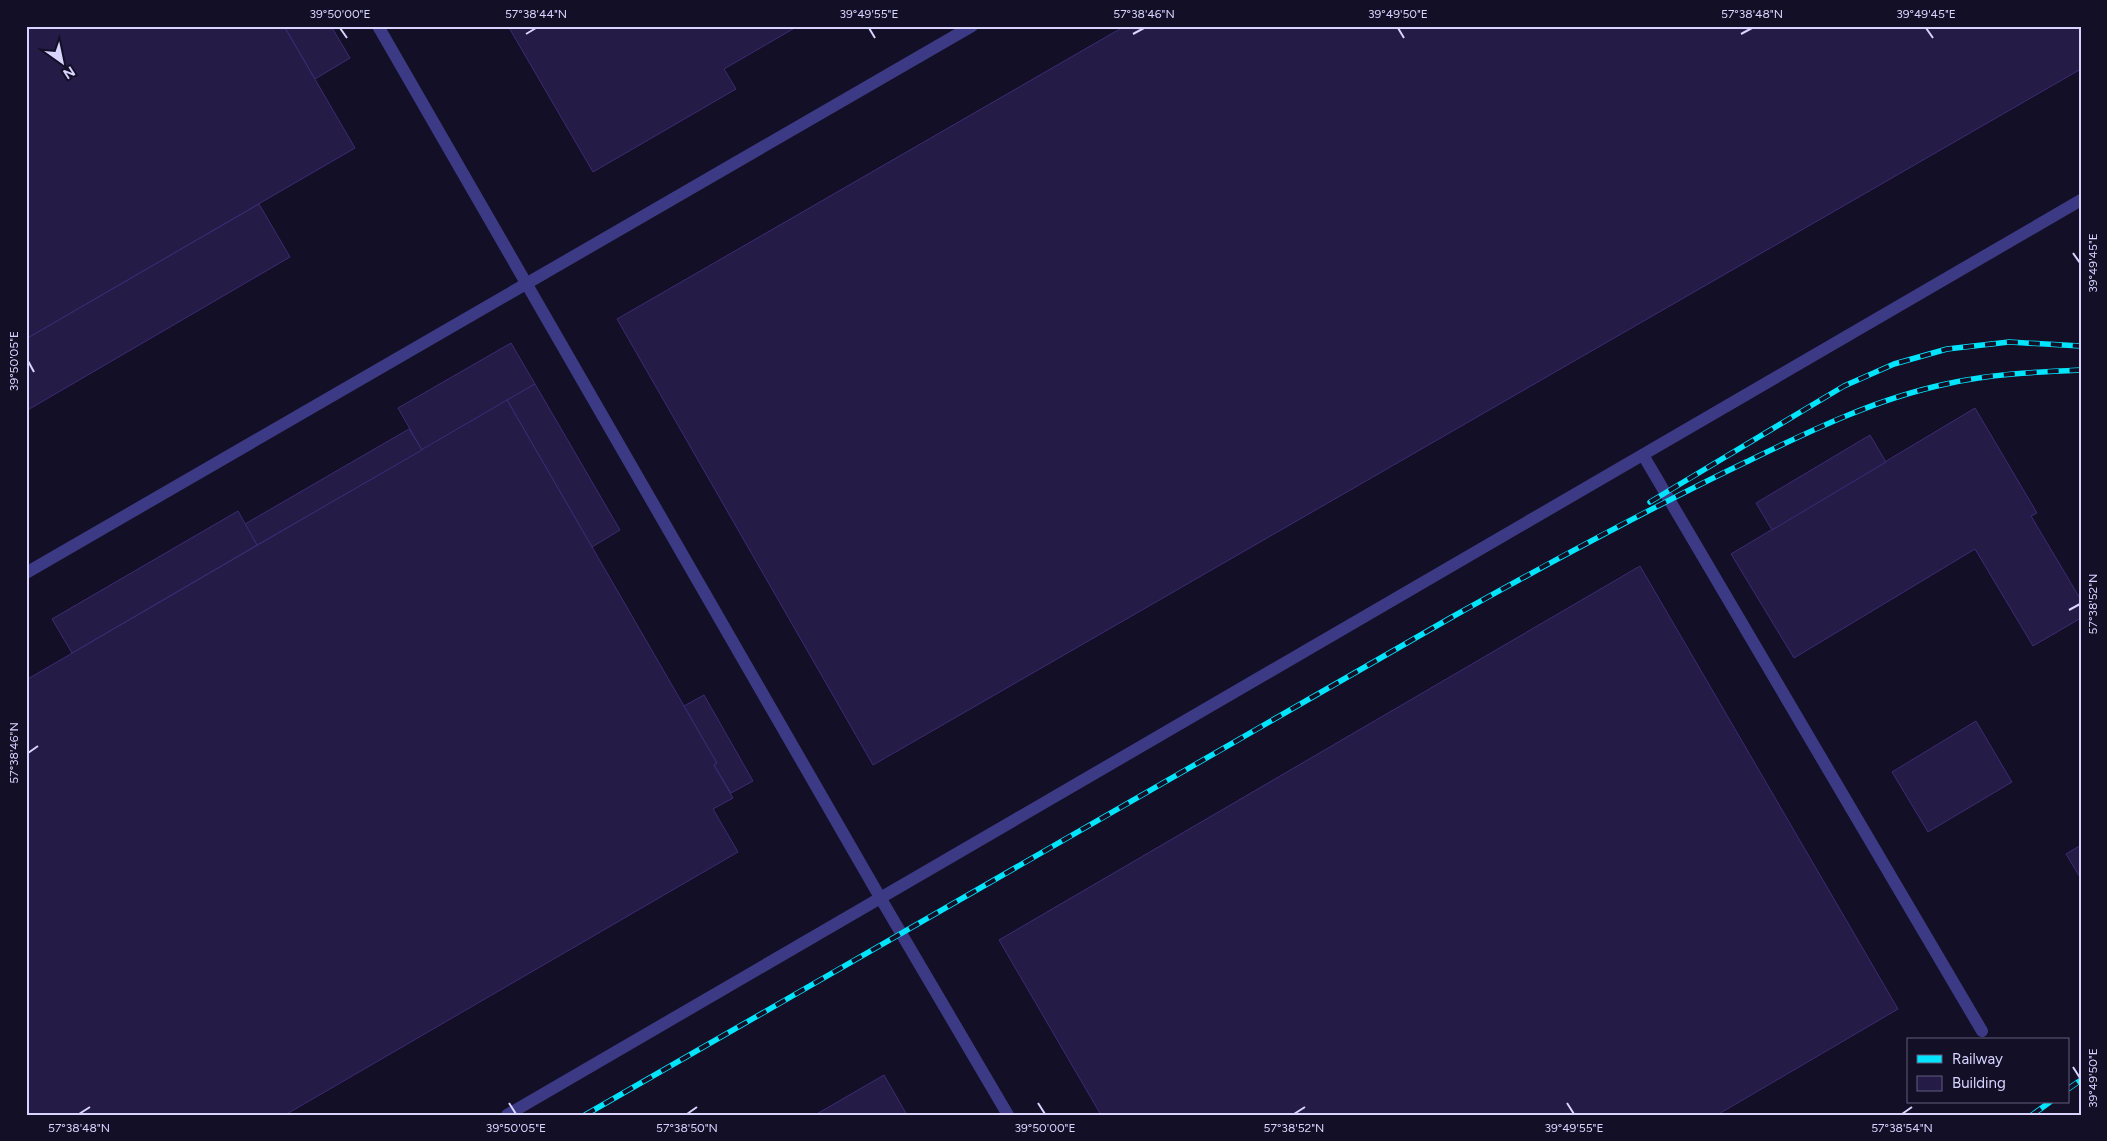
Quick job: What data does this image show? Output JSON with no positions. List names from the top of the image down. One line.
{"legend":["Railway","Building"],"north":"bottom right","coordinates":["39°50'00\"E","57°38'44\"N","39°49'55\"E","57°38'46\"N","39°49'50\"E","57°38'48\"N","39°49'45\"E","39°50'05\"E","57°38'52\"N","57°38'50\"N","57°38'54\"N"]}
